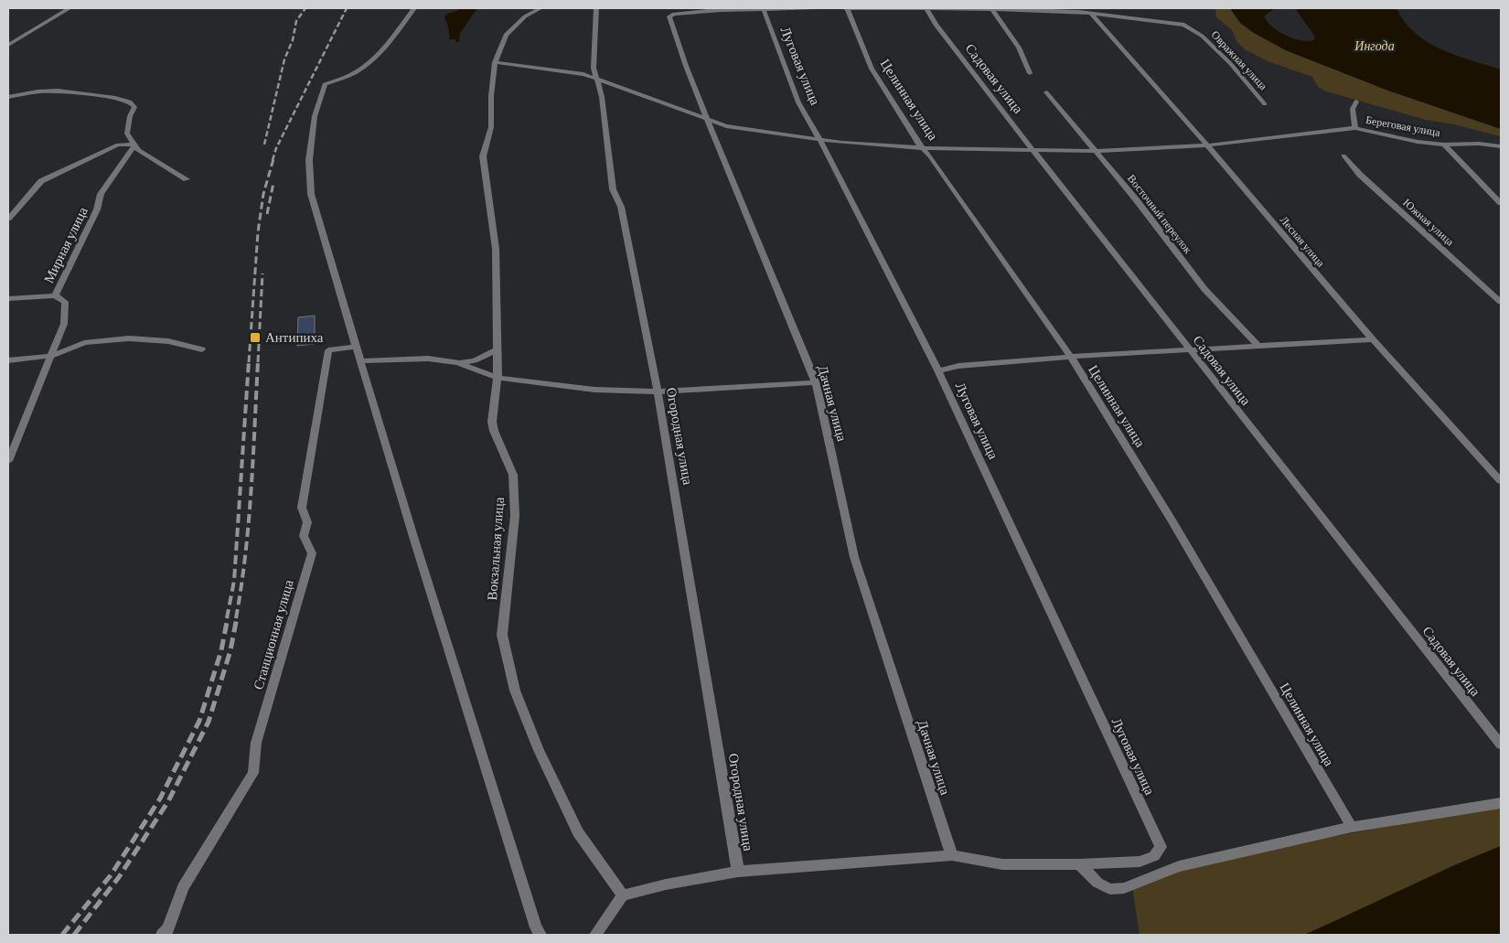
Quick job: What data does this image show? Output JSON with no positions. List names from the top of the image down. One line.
{"streets":{"street":["Овражная улица","Луговая улица","Садовая улица","Целинная улица","Береговая улица","Восточный переулок","Южная улица","Лесная улица","Мирная улица","Дачная улица","Огородная улица","Вокзальная улица","Станционная улица"]},"crossings":[["Овражная улица","Садовая улица"],["Овражная улица","Целинная улица"],["Овражная улица","Лесная улица"],["Луговая улица","Береговая улица"],["Садовая улица","Береговая улица"],["Целинная улица","Береговая улица"],["Береговая улица","Восточный переулок"],["Береговая улица","Лесная улица"],["Береговая улица","Дачная улица"],["Береговая улица","Огородная улица"],["Береговая улица","Вокзальная улица"]],"water":["Ингода"],"places":{"transit":["Антипиха"]}}
